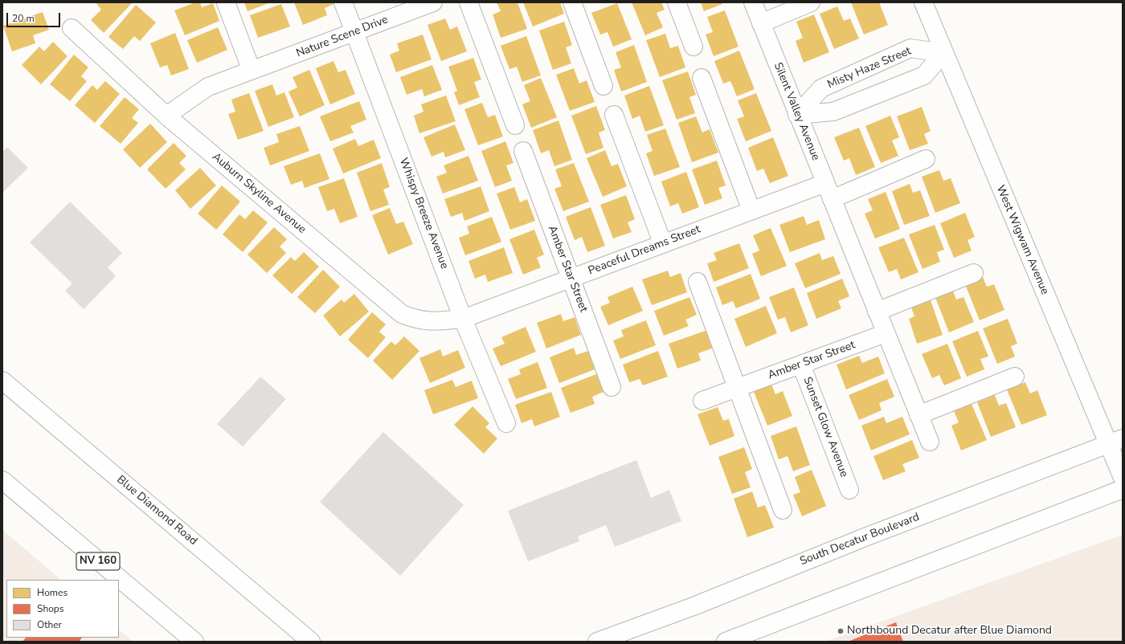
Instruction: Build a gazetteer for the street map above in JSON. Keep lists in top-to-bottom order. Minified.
{"streets":{"main road":["Nature Scene Drive","Misty Haze Street","Silent Valley Avenue","Auburn Skyline Avenue","Whispy Breeze Avenue","West Wigwam Avenue","Peaceful Dreams Street","Amber Star Street","Sunset Glow Avenue","Blue Diamond Road","South Decatur Boulevard","NV 160"]},"crossings":[["Nature Scene Drive","Auburn Skyline Avenue"],["Nature Scene Drive","Whispy Breeze Avenue"],["Misty Haze Street","Silent Valley Avenue"],["Misty Haze Street","West Wigwam Avenue"],["Silent Valley Avenue","Peaceful Dreams Street"],["Silent Valley Avenue","Amber Star Street"],["Auburn Skyline Avenue","Whispy Breeze Avenue"],["Auburn Skyline Avenue","Peaceful Dreams Street"],["Whispy Breeze Avenue","Peaceful Dreams Street"],["West Wigwam Avenue","South Decatur Boulevard"],["Peaceful Dreams Street","Amber Star Street"],["Amber Star Street","Sunset Glow Avenue"]],"places":["Northbound Decatur after Blue Diamond"],"legend":["Homes","Shops","Other"],"scale_bar":"20 m"}
